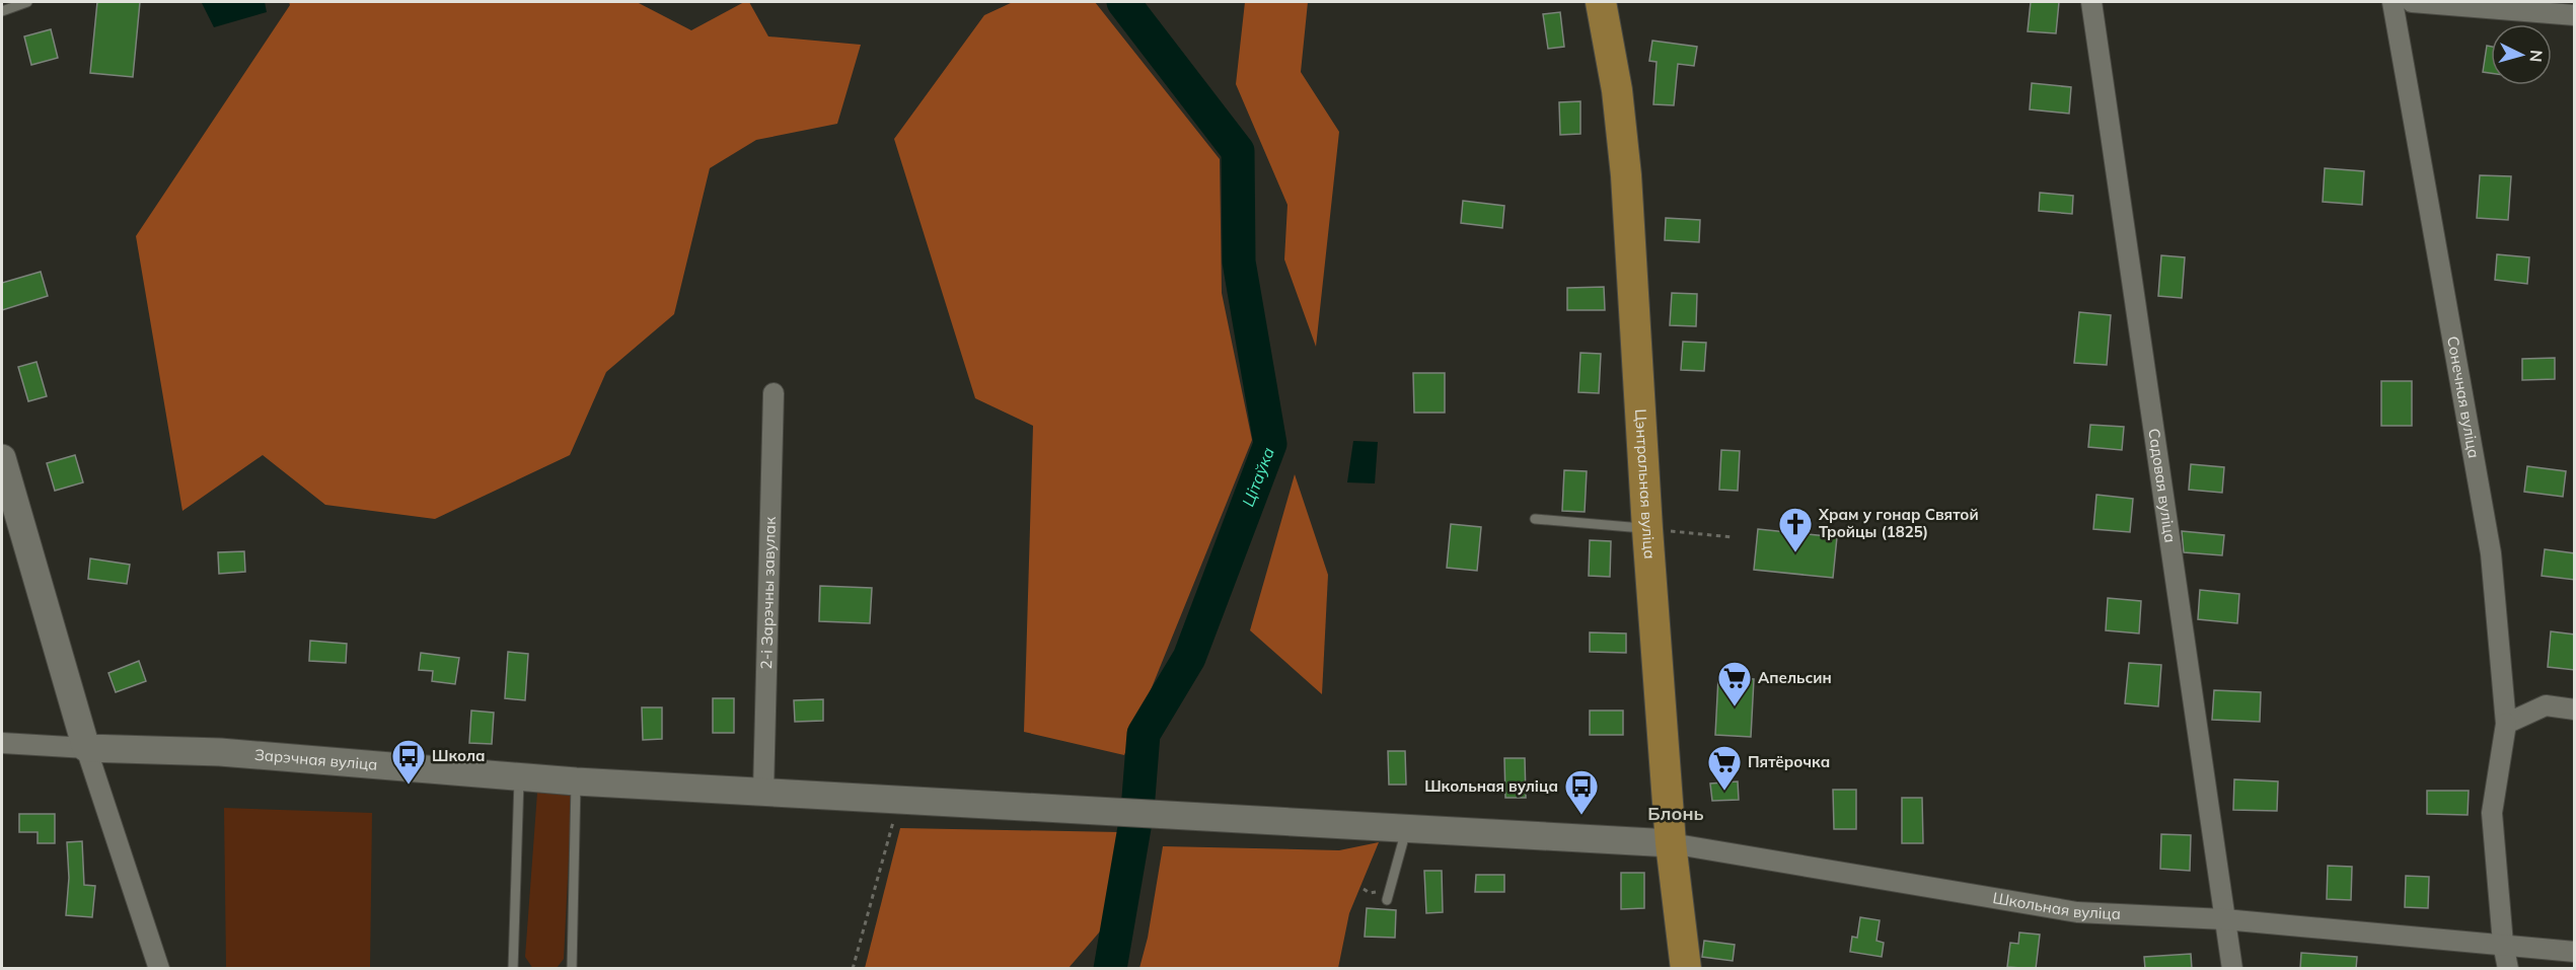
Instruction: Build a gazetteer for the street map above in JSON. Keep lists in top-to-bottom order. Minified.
{"streets":{"main road":["Цэнтральная вуліца","Зарэчная вуліца","Школьная вуліца"],"street":["Сонечная вуліца","Садовая вуліца","2-і Зарэчны завулак"]},"crossings":[["Сонечная вуліца","Школьная вуліца"],["Цэнтральная вуліца","Школьная вуліца"],["Садовая вуліца","Школьная вуліца"],["2-і Зарэчны завулак","Зарэчная вуліца"],["Зарэчная вуліца","Школьная вуліца"]],"districts":["Блонь"],"water":["Цітаўка"],"places":{"church":["Храм у гонар Святой Тройцы (1825)"],"supermarket":["Апельсин","Пятёрочка"],"bus stop":["Школа","Школьная вуліца"]},"north":"right"}
